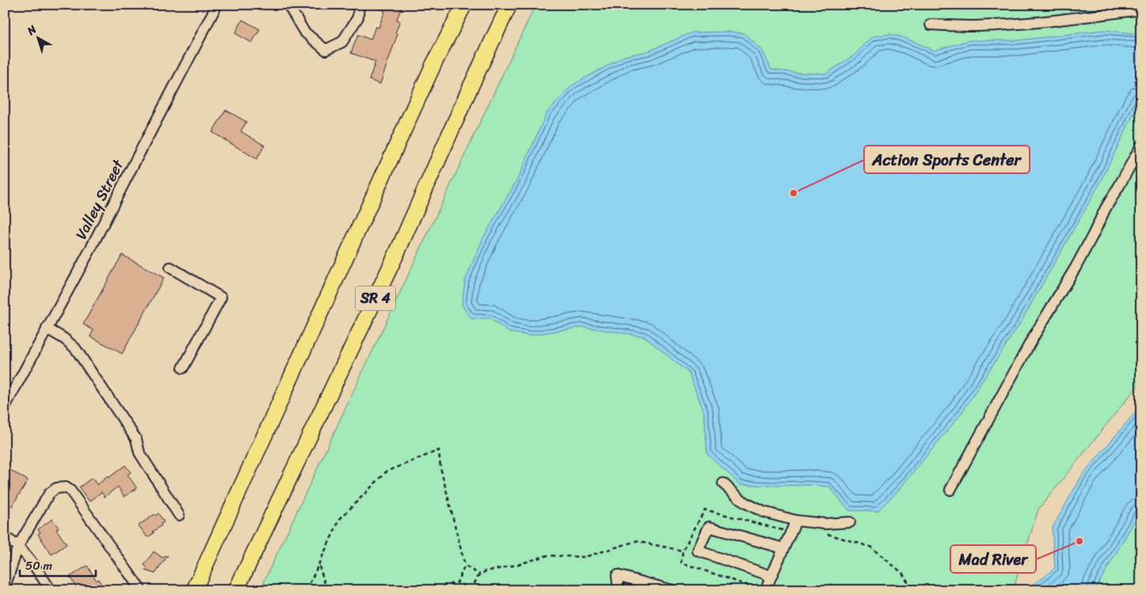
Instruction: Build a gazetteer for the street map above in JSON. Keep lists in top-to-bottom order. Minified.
{"streets":{"highway":["SR 4"],"street":["Valley Street"]},"places":["Action Sports Center","Mad River"],"scale_bar":"50 m","north":"top left"}
